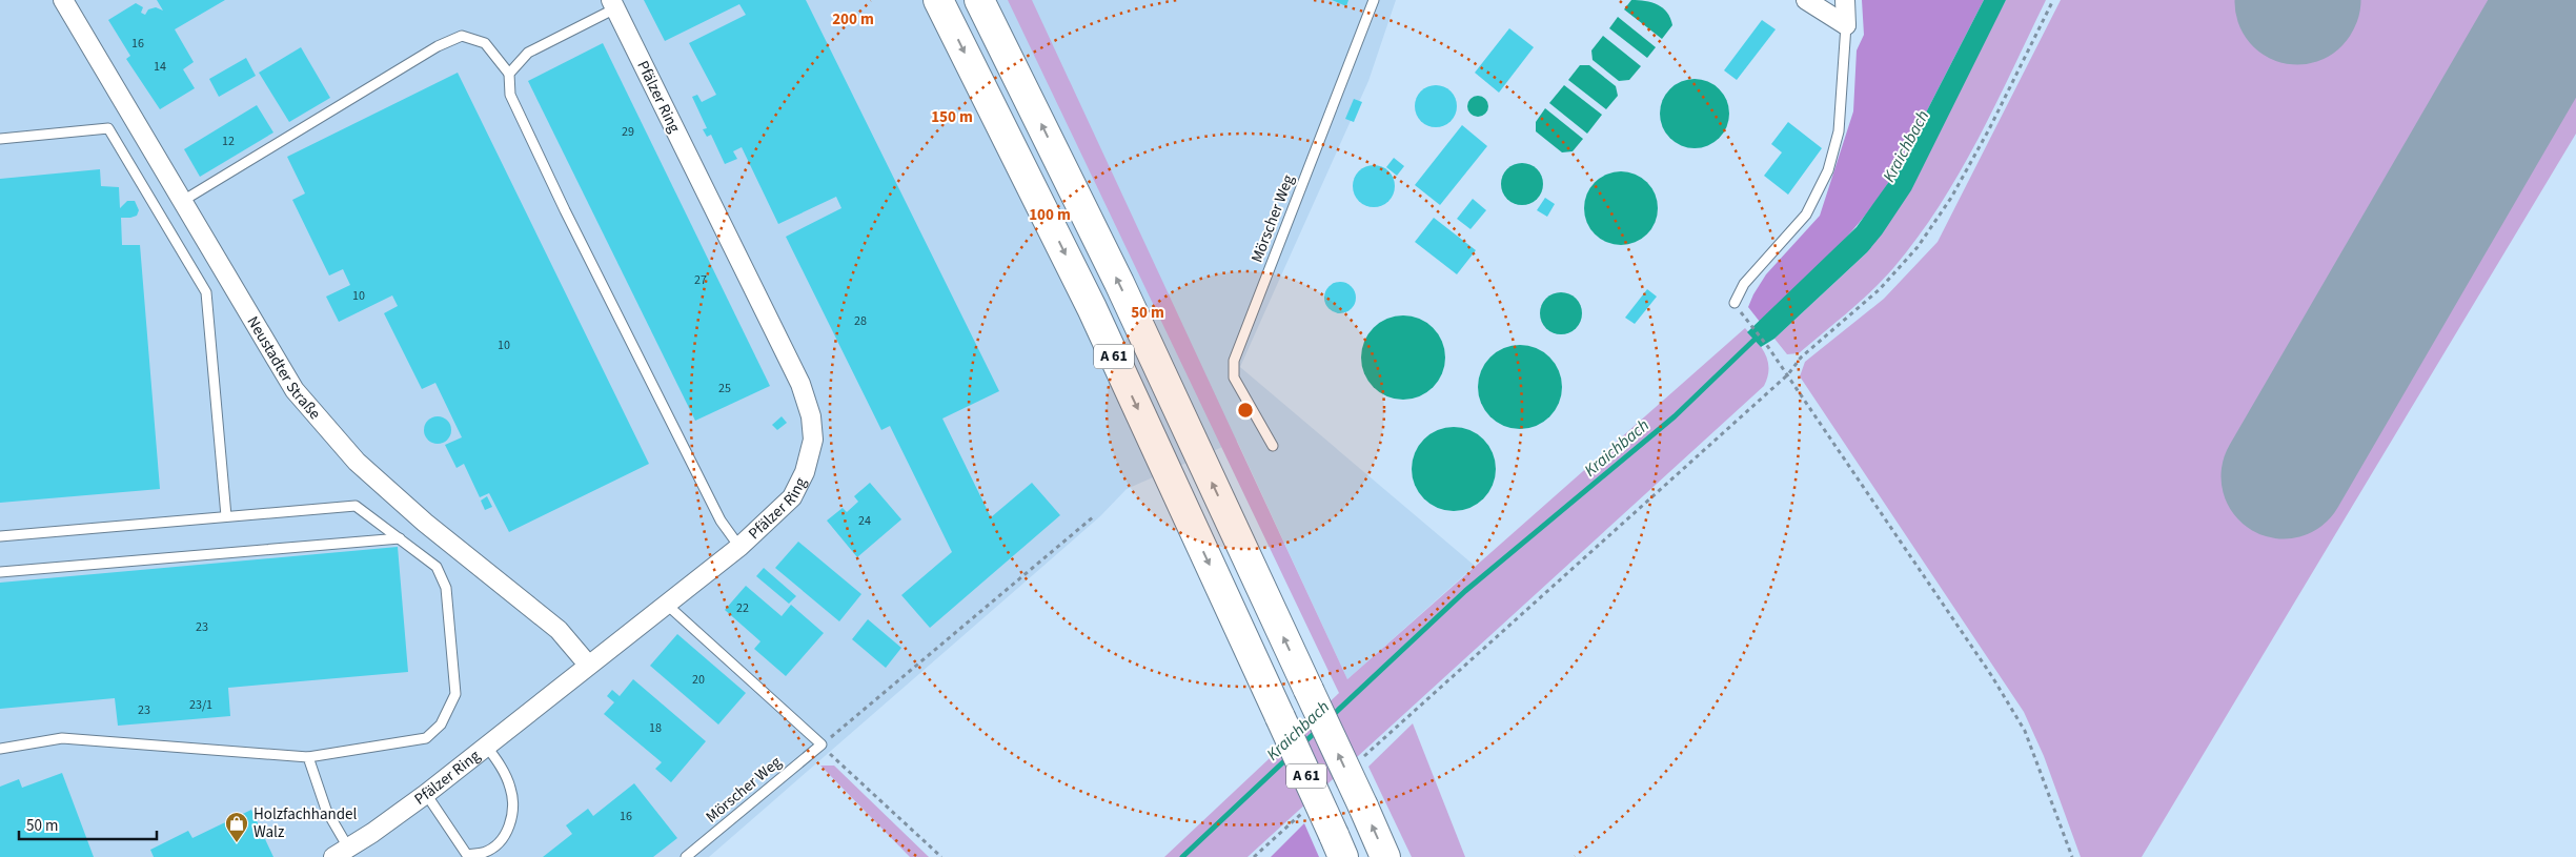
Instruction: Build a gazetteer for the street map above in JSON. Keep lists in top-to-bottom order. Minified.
{"streets":{"highway":["A 61"],"street":["Pfälzer Ring","Neustadter Straße"],"lane":["Mörscher Weg"]},"crossings":[["Pfälzer Ring","Neustadter Straße"]],"water":["Kraichbach"],"places":{"shop":["Holzfachhandel Walz"]},"house_numbers":["16","14","29","12","27","10","28","10","25","24","22","23","20","23/1","23","18","16"],"scale_bar":"50 m","rings":["200 m","150 m","100 m","50 m"]}
